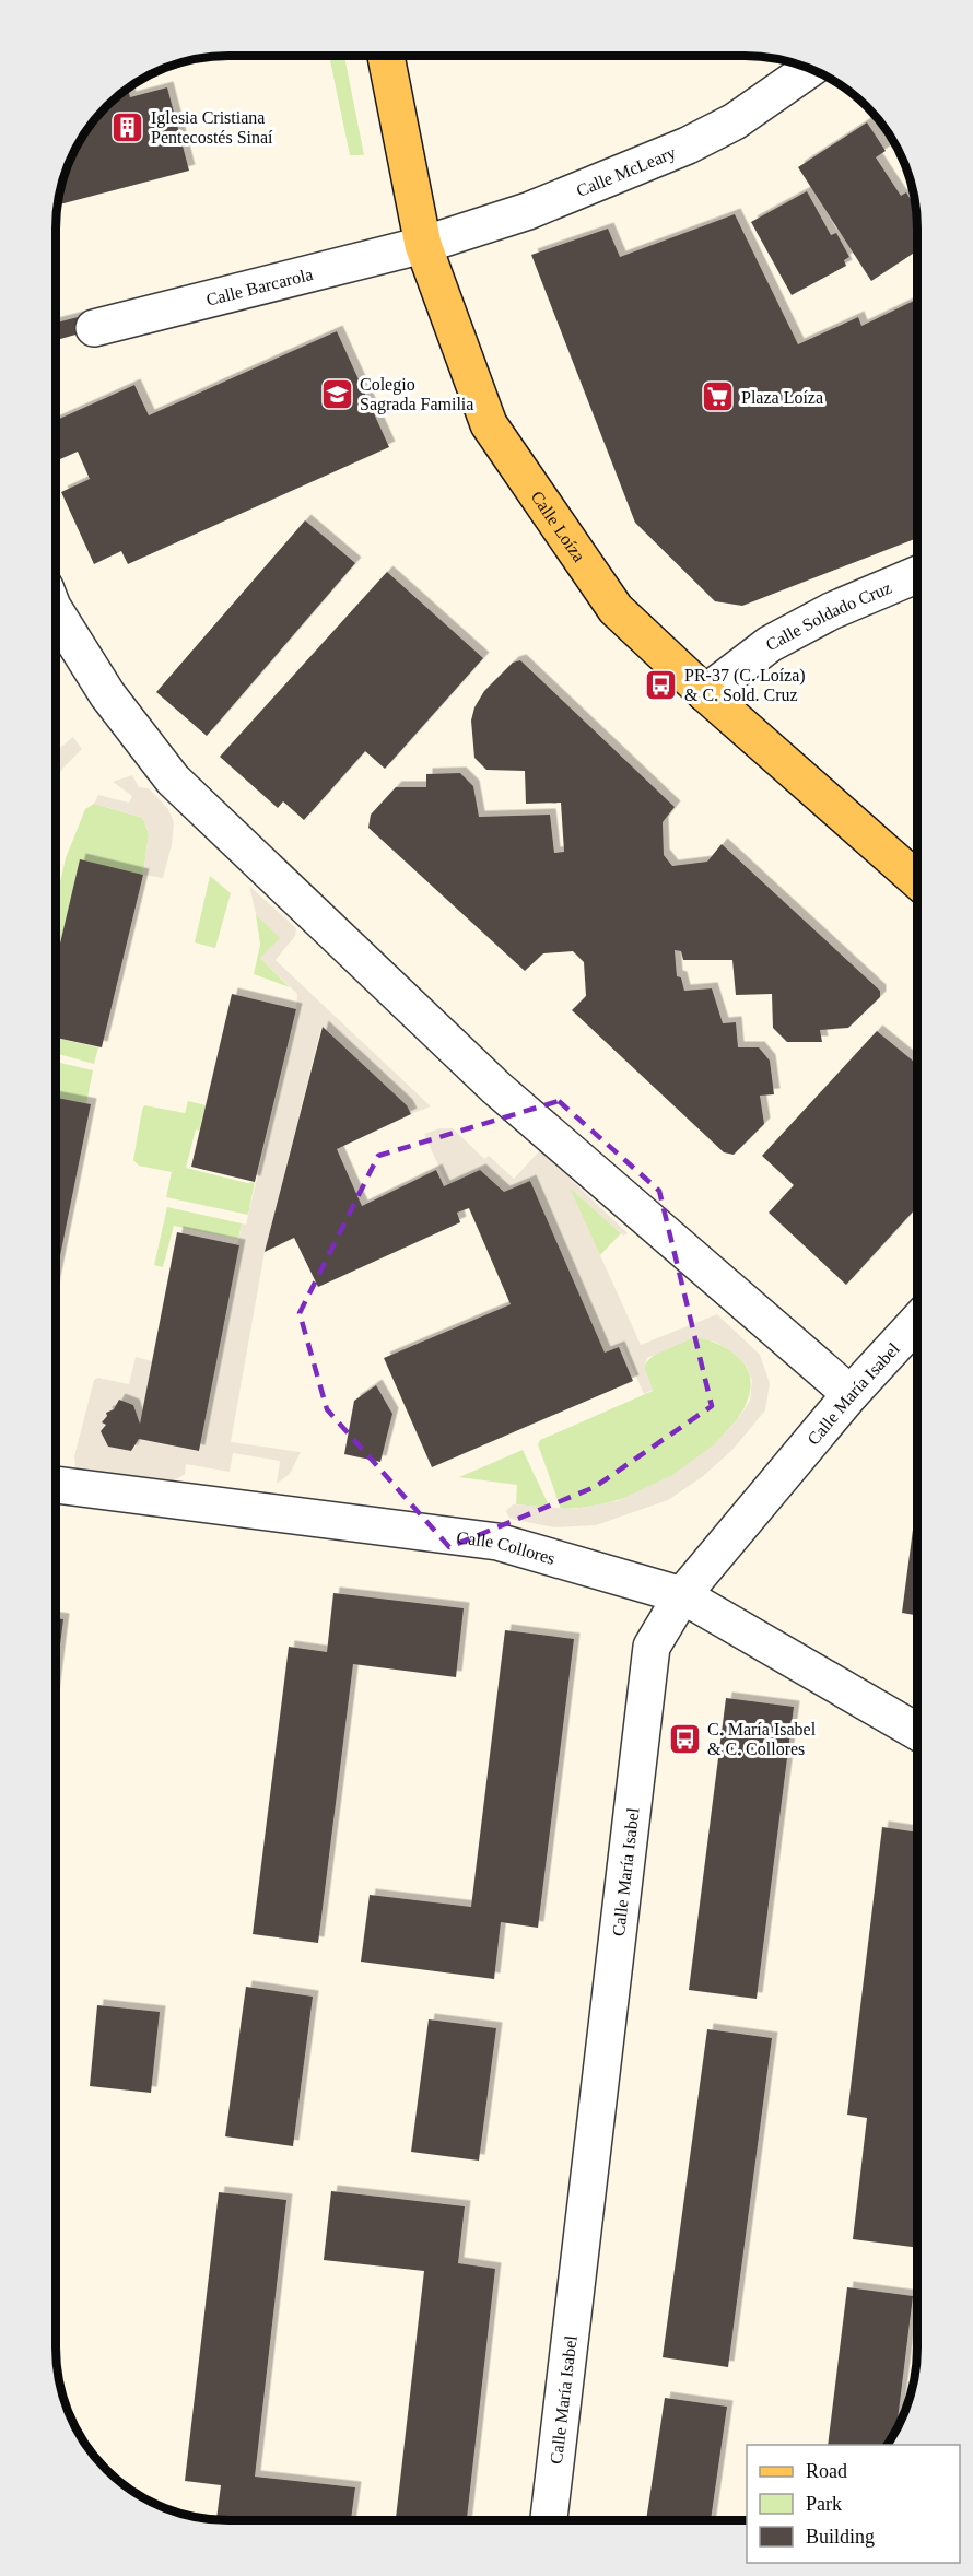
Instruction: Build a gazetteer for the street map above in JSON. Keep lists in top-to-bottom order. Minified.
{"streets":{"main road":["Calle Loíza"],"street":["Calle McLeary","Calle Barcarola","Calle Soldado Cruz","Calle María Isabel","Calle Collores"]},"crossings":[["Calle McLeary","Calle Barcarola"],["Calle McLeary","Calle Loíza"],["Calle Barcarola","Calle Loíza"],["Calle Loíza","Calle Soldado Cruz"],["Calle María Isabel","Calle Collores"]],"places":{"building":["Iglesia Cristiana Pentecostés Sinaí"],"school or university":["Colegio Sagrada Familia"],"supermarket":["Plaza Loíza"],"bus stop":["PR-37 (C. Loíza) & C. Sold. Cruz","C. María Isabel & C. Collores"]},"legend":["Road","Park","Building"]}
